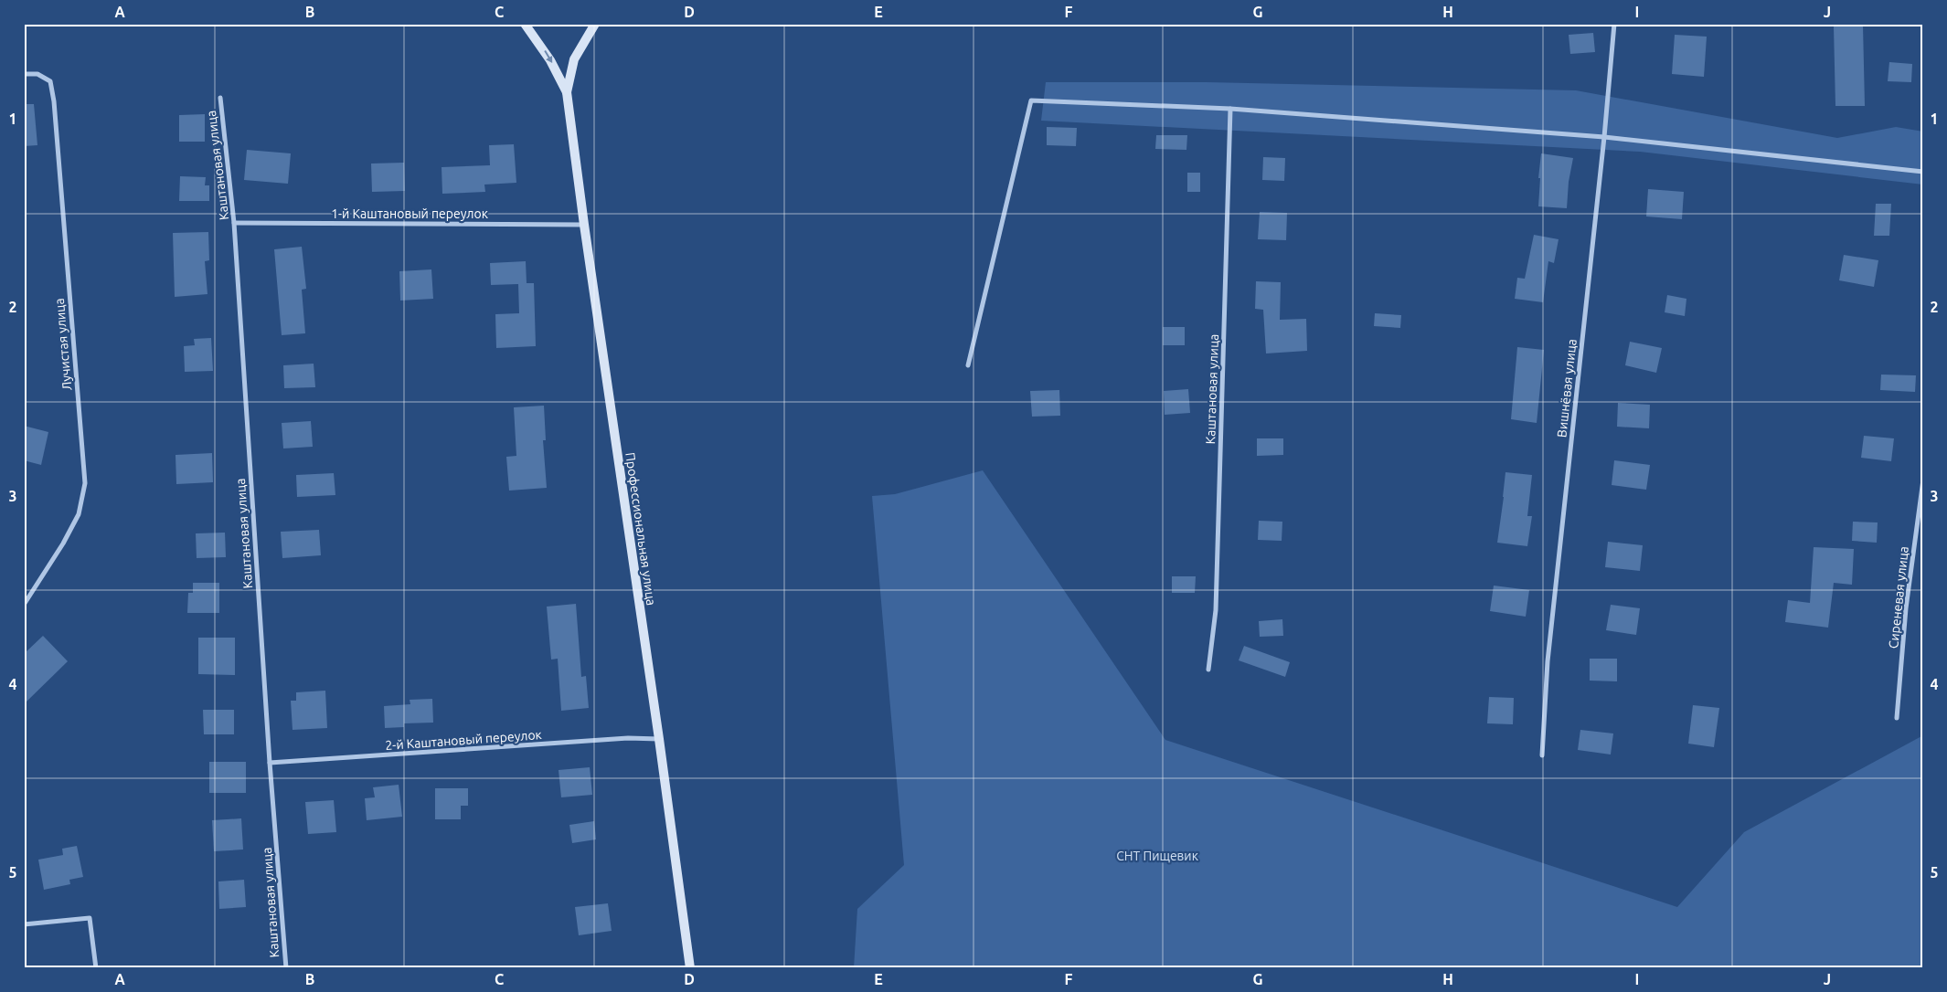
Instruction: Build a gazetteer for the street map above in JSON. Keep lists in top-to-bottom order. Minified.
{"streets":{"street":["Каштановая улица","1-й Каштановый переулок","Лучистая улица","Вишнёвая улица","Профессиональная улица","Сиреневая улица","2-й Каштановый переулок"]},"crossings":[["Каштановая улица","1-й Каштановый переулок"],["Каштановая улица","2-й Каштановый переулок"],["1-й Каштановый переулок","Профессиональная улица"],["Профессиональная улица","2-й Каштановый переулок"]],"parks":["СНТ Пищевик"],"grid":{"columns":["A","B","C","D","E","F","G","H","I","J"],"rows":["1","2","3","4","5"]}}
